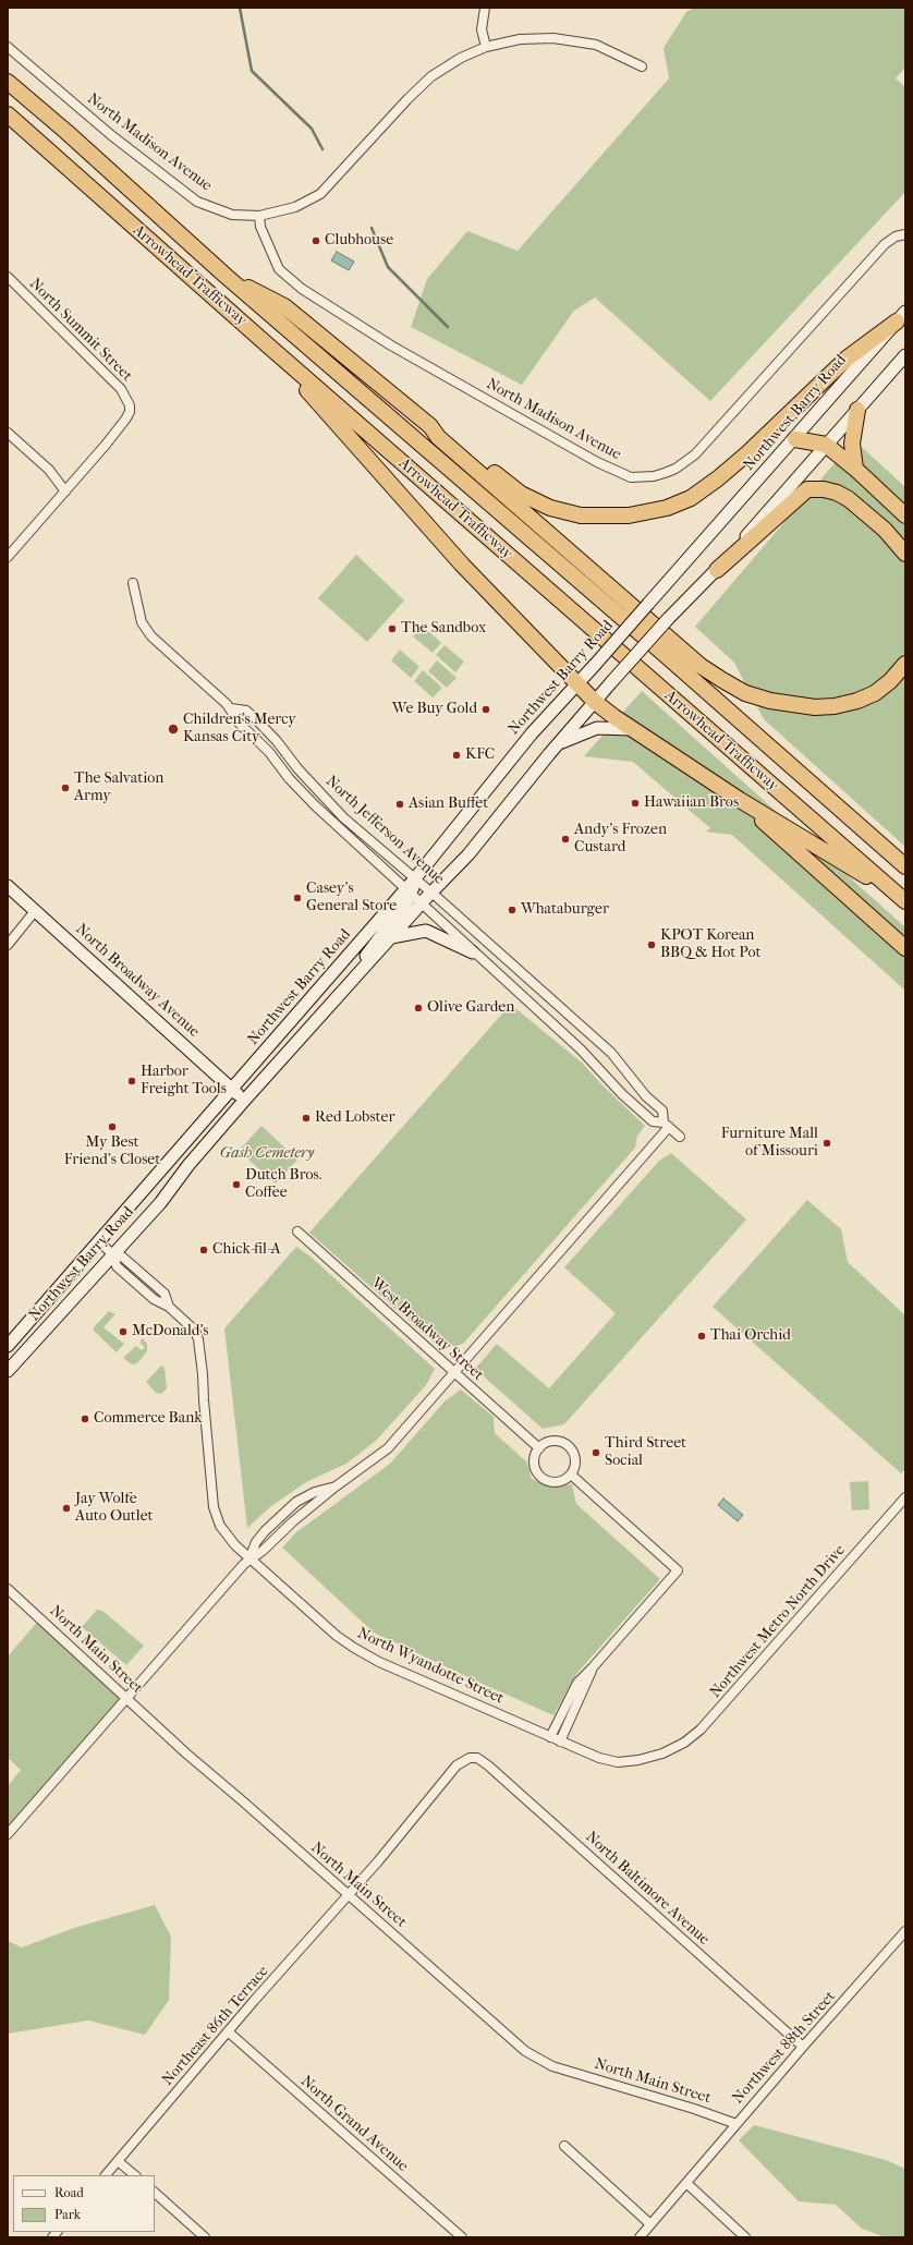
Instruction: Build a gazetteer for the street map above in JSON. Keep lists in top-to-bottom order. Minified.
{"streets":{"highway":["Arrowhead Trafficway"],"main road":["Northwest Barry Road","North Broadway Avenue"],"street":["North Madison Avenue","North Summit Street","North Jefferson Avenue","West Broadway Street","Northwest Metro North Drive","North Main Street","North Wyandotte Street","North Baltimore Avenue","Northeast 86th Terrace","Northwest 88th Street","North Grand Avenue"]},"crossings":[["Northwest Barry Road","North Jefferson Avenue"],["Northwest Barry Road","North Broadway Avenue"],["Northwest Barry Road","North Wyandotte Street"],["Northwest Metro North Drive","North Wyandotte Street"],["North Main Street","Northeast 86th Terrace"],["North Main Street","Northwest 88th Street"],["North Baltimore Avenue","Northeast 86th Terrace"],["North Baltimore Avenue","Northwest 88th Street"],["Northeast 86th Terrace","North Grand Avenue"]],"parks":["Gash Cemetery"],"places":["Clubhouse","The Sandbox","We Buy Gold","Children's Mercy Kansas City","KFC","The Salvation Army","Hawaiian Bros","Asian Buffet","Andy's Frozen Custard","Casey's General Store","Whataburger","KPOT Korean BBQ & Hot Pot","Olive Garden","Harbor Freight Tools","Red Lobster","My Best Friend's Closet","Furniture Mall of Missouri","Dutch Bros. Coffee","Chick-fil-A","McDonald's","Thai Orchid","Commerce Bank","Third Street Social","Jay Wolfe Auto Outlet"],"legend":["Road","Park"]}
